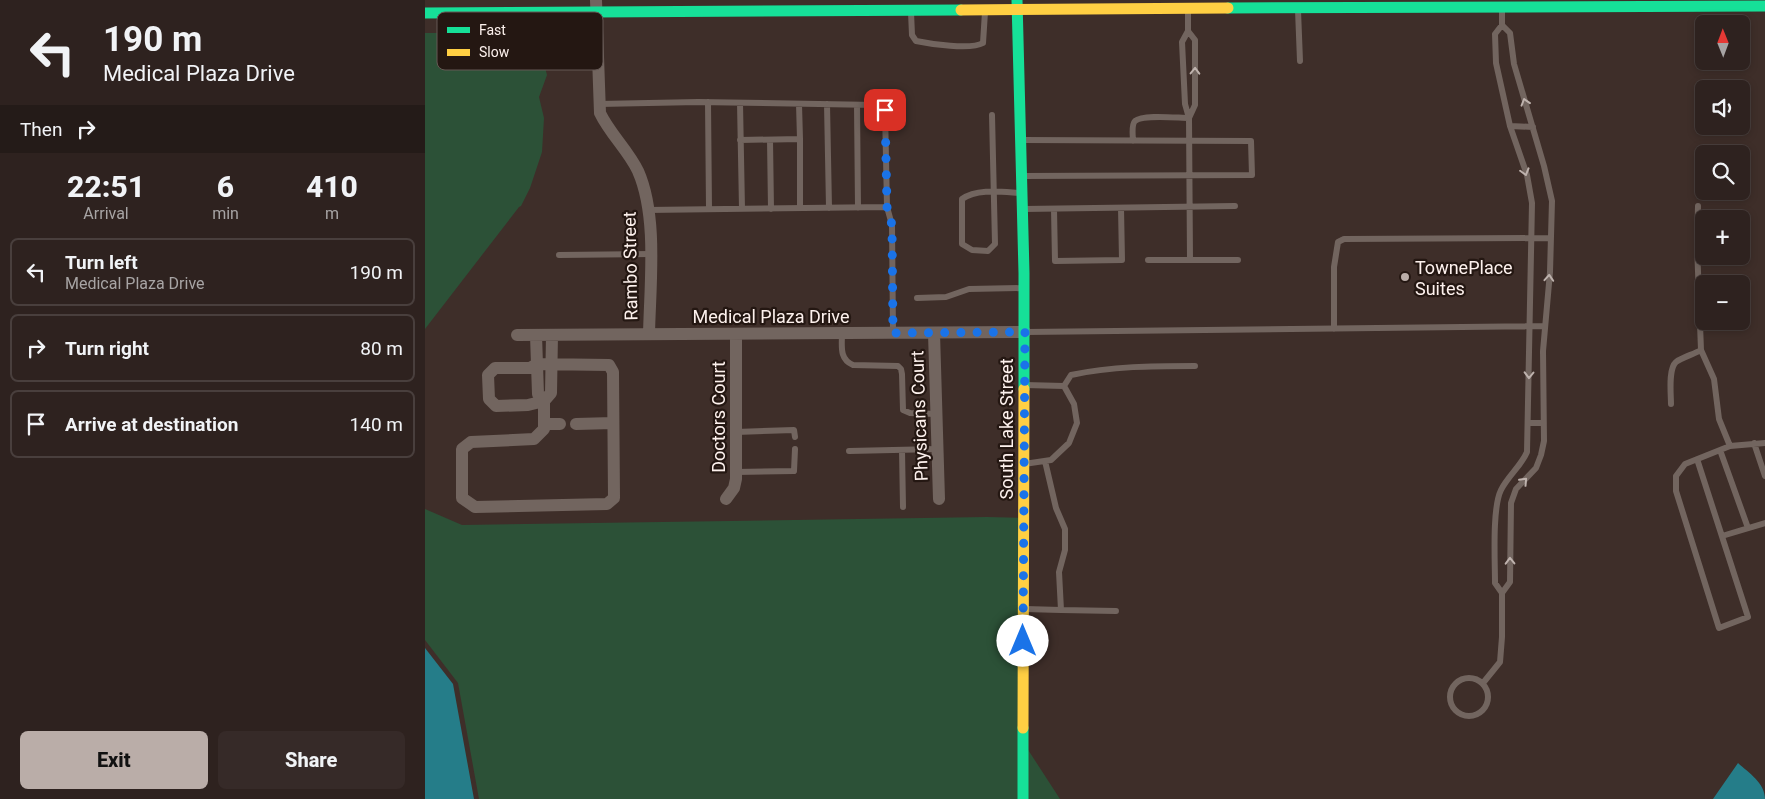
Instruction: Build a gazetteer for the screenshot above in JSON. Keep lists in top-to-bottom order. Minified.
{"streets":{"main road":["South Lake Street"],"street":["Rambo Street","Medical Plaza Drive","Physicans Court","Doctors Court"]},"crossings":[["Rambo Street","Medical Plaza Drive"],["Medical Plaza Drive","Physicans Court"],["Medical Plaza Drive","Doctors Court"],["Medical Plaza Drive","South Lake Street"]],"places":["TownePlace Suites"],"legend":["Fast","Slow"],"north":"top","page":{"turn":["190 m","Medical Plaza Drive"],"map_buttons":["+","−"],"then":"Then","eta":["22:51","Arrival","6","min","410","m"],"list":[{"name":"Turn left","note":"Medical Plaza Drive","value":"190 m"},{"name":"Turn right","value":"80 m"},{"name":"Arrive at destination","value":"140 m"}],"buttons":["Exit","Share"]}}
